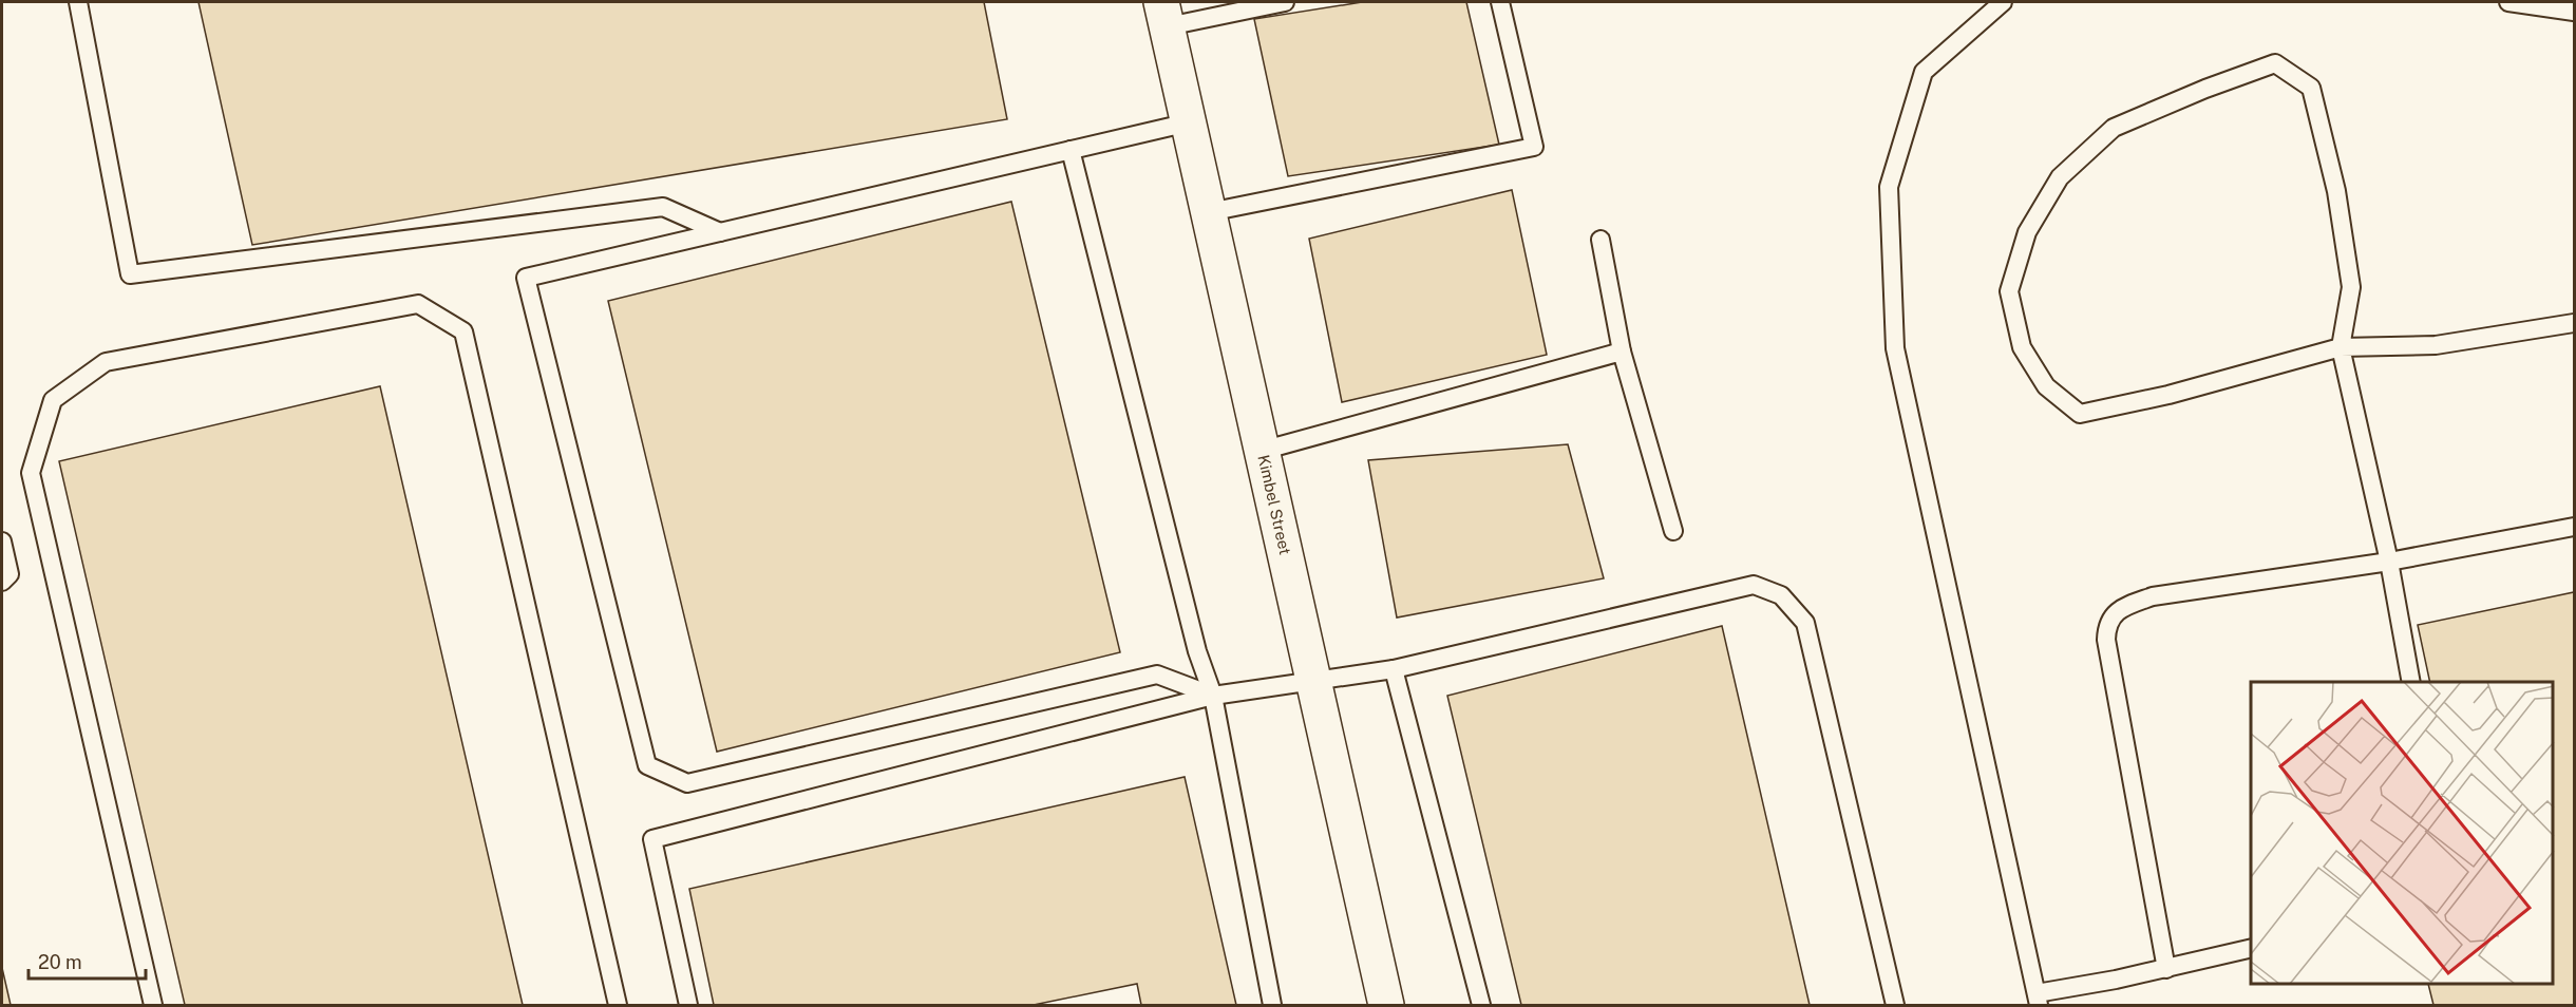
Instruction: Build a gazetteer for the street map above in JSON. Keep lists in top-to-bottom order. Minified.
{"streets":{"street":["Kimbel Street"]},"scale_bar":"20 m"}
